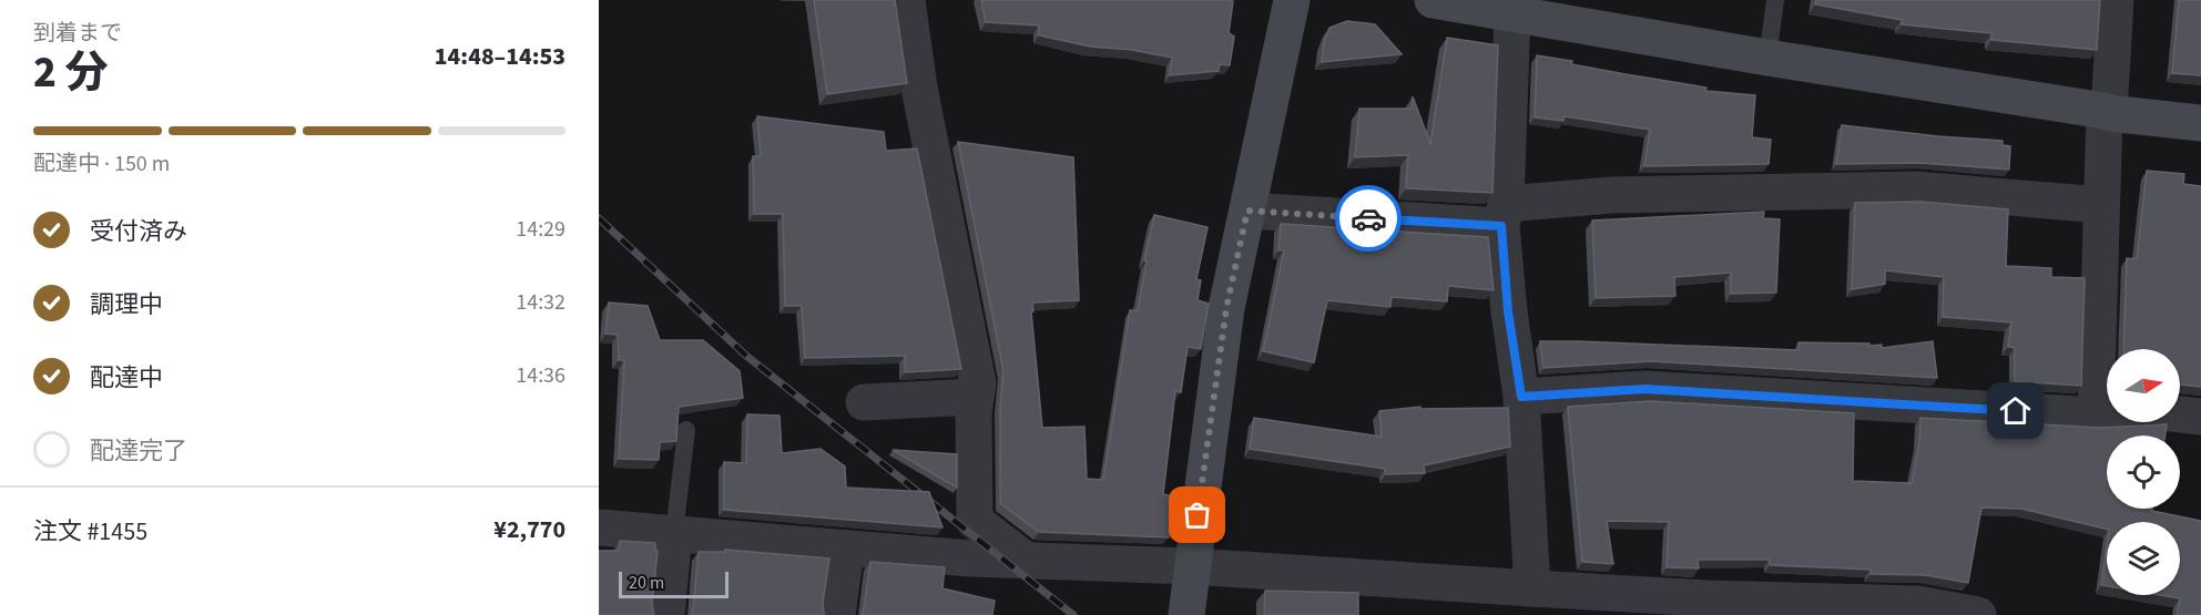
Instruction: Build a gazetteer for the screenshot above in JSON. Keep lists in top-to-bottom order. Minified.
{"scale_bar":"20 m","north":"right","page":{"heading":["2 分","到着まで","14:48–14:53"],"panel":["注文 #1455","¥2,770"],"bar":"配達中 · 150 m","list":[["受付済み","14:29"],["調理中","14:32"],["配達中","14:36"],"配達完了"],"scale":"20 m"}}
